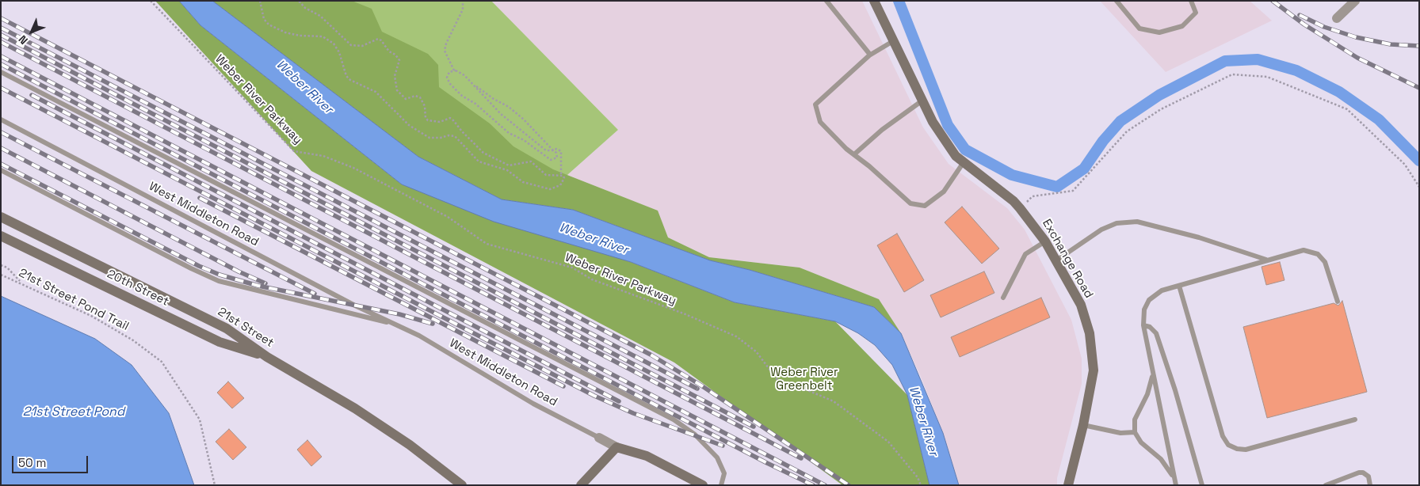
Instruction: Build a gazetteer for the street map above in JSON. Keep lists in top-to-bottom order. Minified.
{"streets":{"main road":["Exchange Road","20th Street","21st Street"],"lane":["West Middleton Road"],"path":["Weber River Parkway","21st Street Pond Trail"]},"crossings":[["20th Street","21st Street"]],"water":["Weber River","21st Street Pond"],"parks":["Weber River Greenbelt"],"scale_bar":"50 m","north":"bottom left"}
